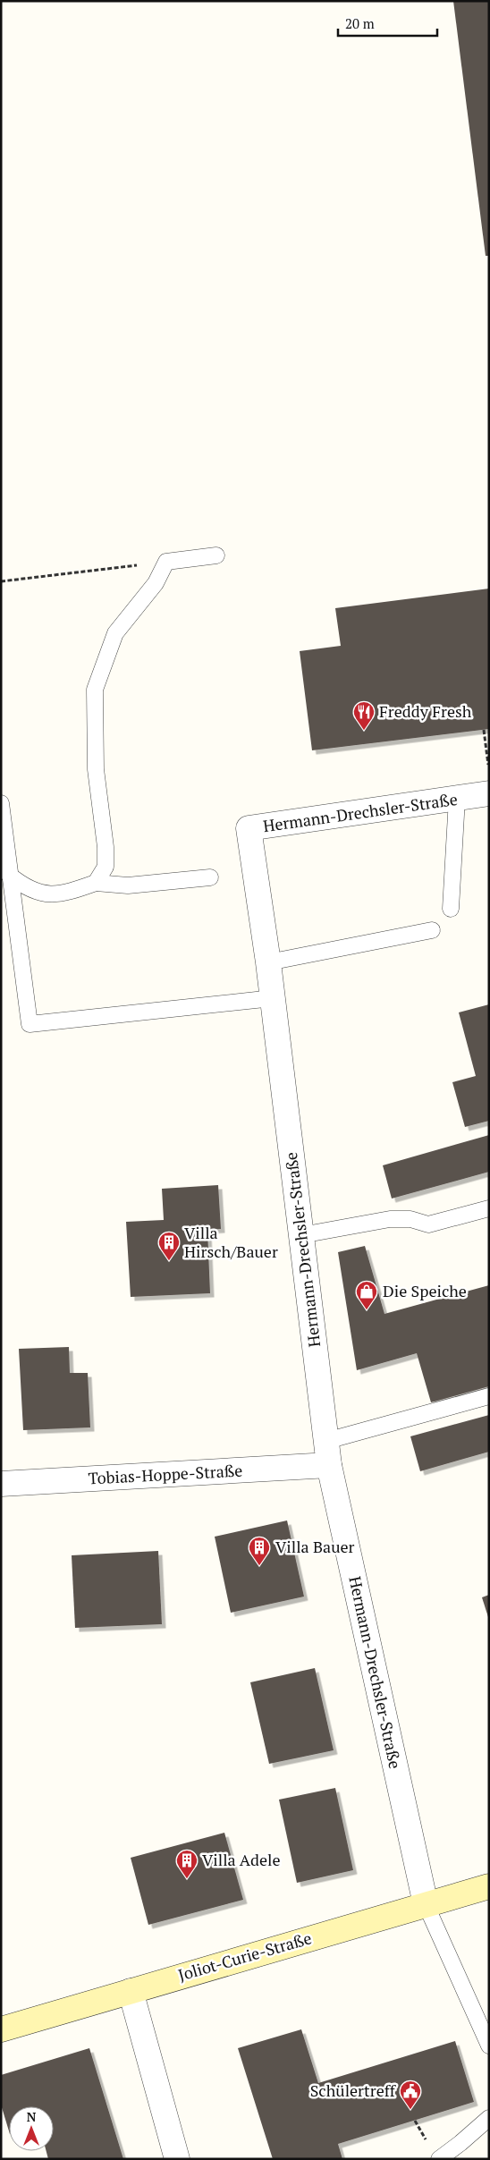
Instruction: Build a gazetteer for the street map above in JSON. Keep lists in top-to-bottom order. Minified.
{"streets":{"main road":["Joliot-Curie-Straße"],"street":["Hermann-Drechsler-Straße","Tobias-Hoppe-Straße"]},"crossings":[["Hermann-Drechsler-Straße","Tobias-Hoppe-Straße"],["Hermann-Drechsler-Straße","Joliot-Curie-Straße"]],"places":{"restaurant":["Freddy Fresh"],"building":["Villa Hirsch/Bauer","Villa Bauer","Villa Adele"],"shop":["Die Speiche"],"public building":["Schülertreff"]},"scale_bar":"20 m","north":"top"}
